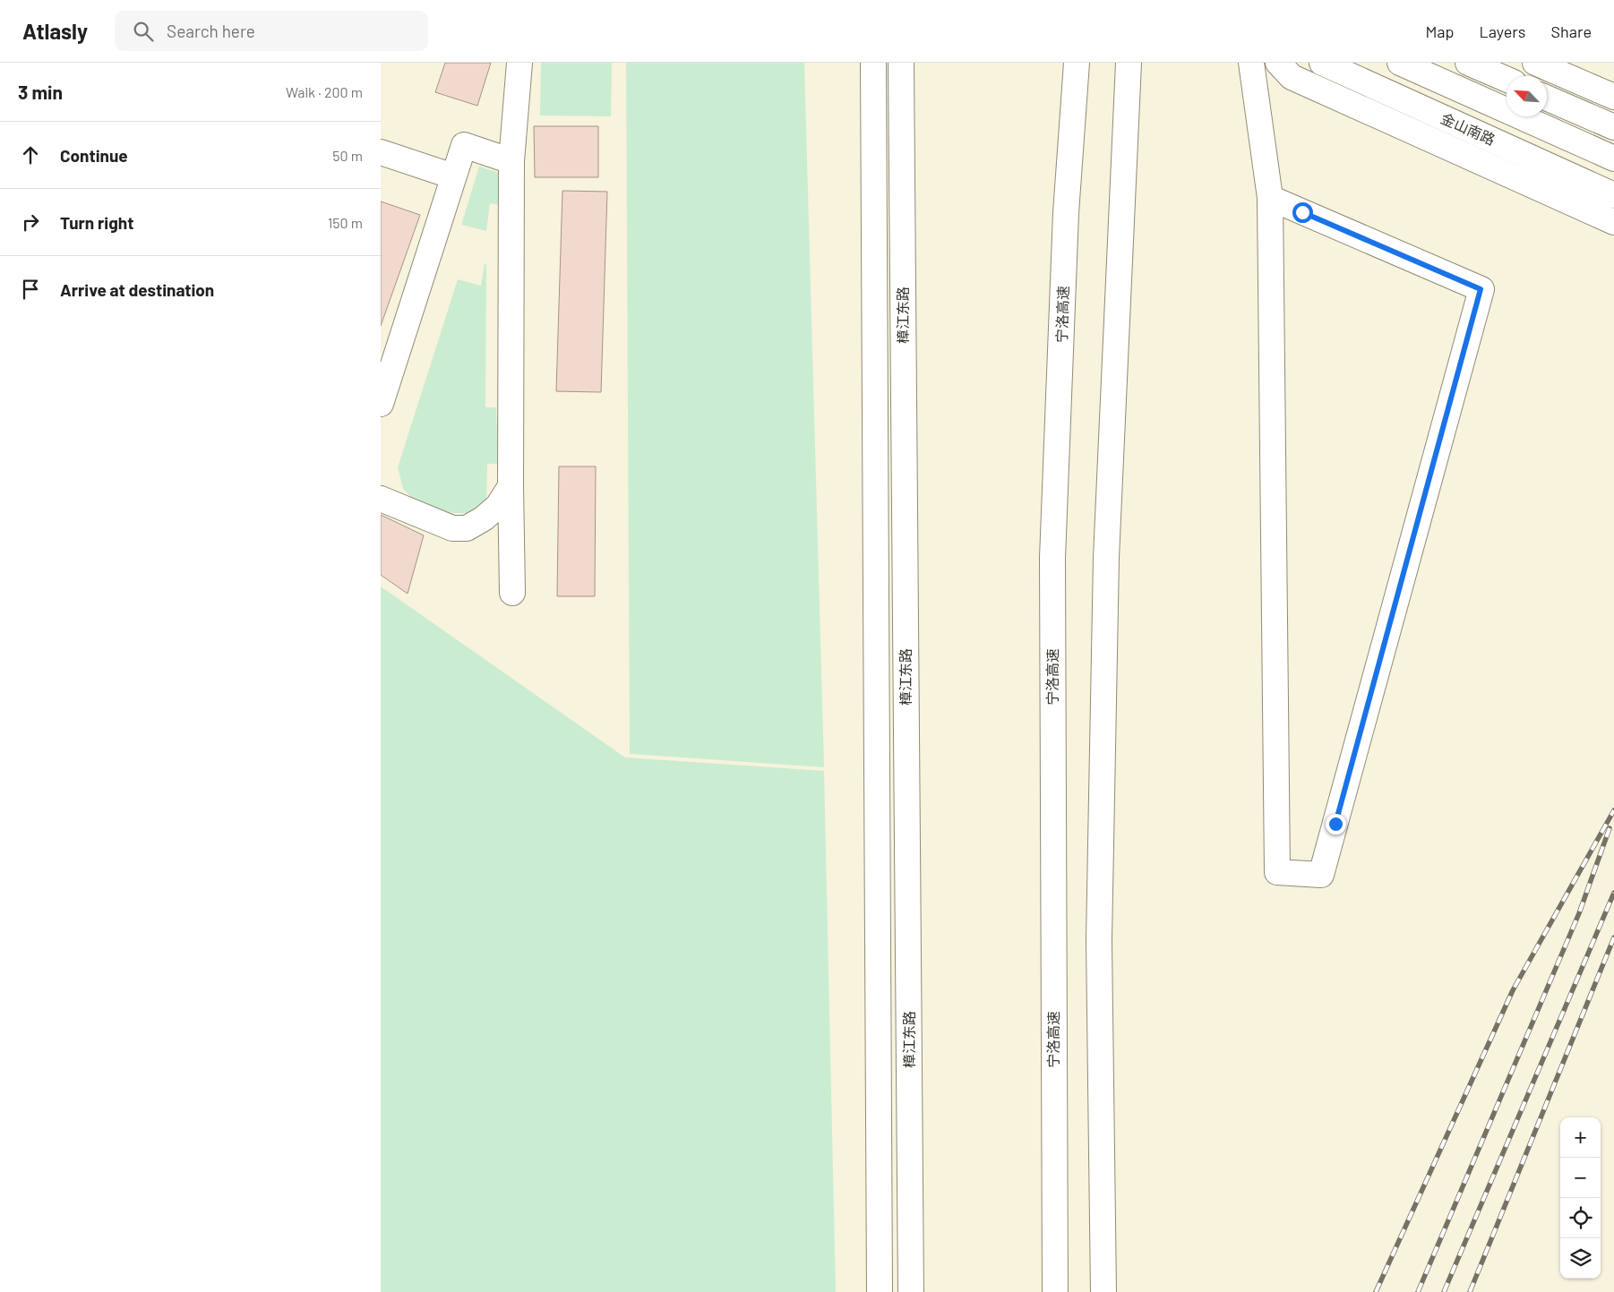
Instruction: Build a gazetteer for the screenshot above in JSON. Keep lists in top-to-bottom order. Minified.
{"streets":{"main road":["金山南路","宁洛高速","樟江东路"]},"north":"top left","page":{"header":"Atlasly","search":"Search here","nav":["Map","Layers","Share"],"heading":["3 min","Walk · 200 m"],"list":[["Continue","50 m"],["Turn right","150 m"],"Arrive at destination"],"map_buttons":["+","−"]}}
